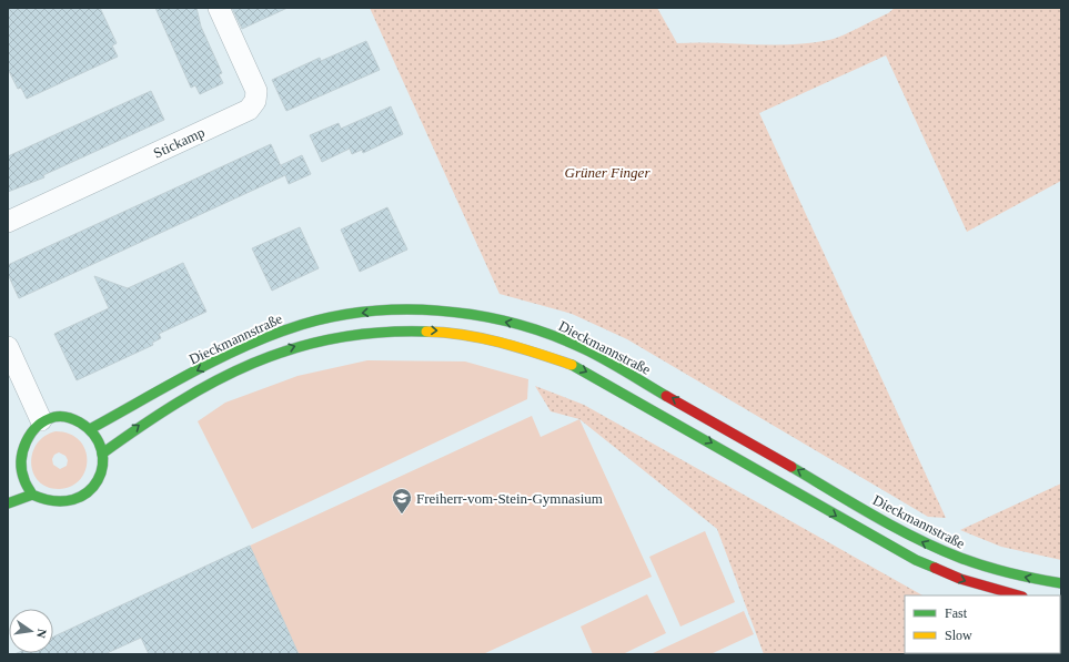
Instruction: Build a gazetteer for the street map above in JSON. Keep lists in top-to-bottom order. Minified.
{"streets":{"street":["Stickamp","Dieckmannstraße"]},"parks":["Grüner Finger"],"places":{"school or university":["Freiherr-vom-Stein-Gymnasium"]},"legend":["Fast","Slow"],"north":"right"}
